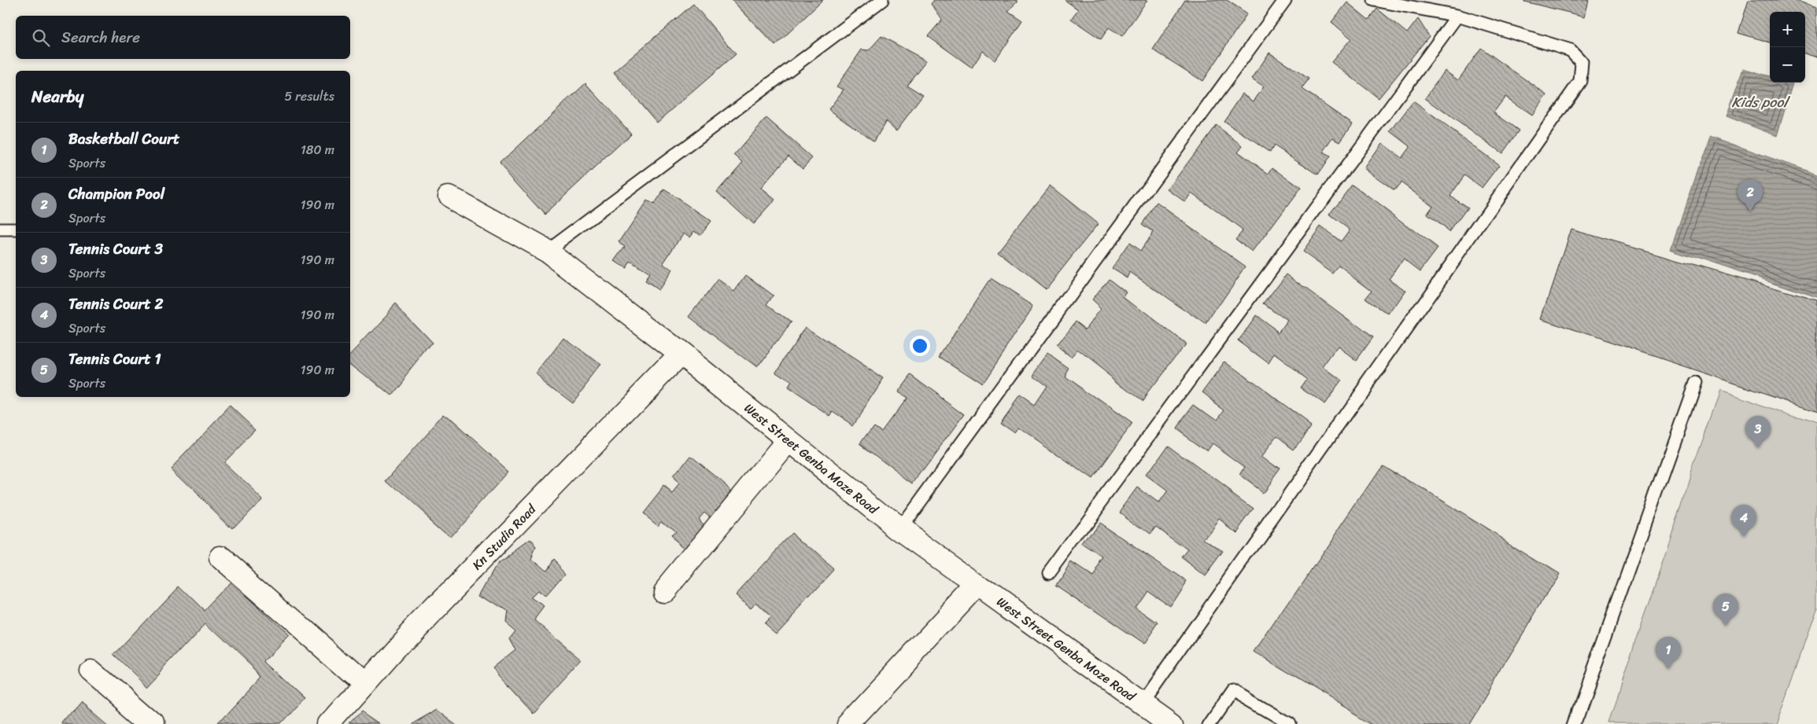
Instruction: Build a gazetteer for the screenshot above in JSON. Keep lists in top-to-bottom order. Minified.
{"streets":{"street":["West Street Genba Moze Road","Kn Studio Road"]},"crossings":[["West Street Genba Moze Road","Kn Studio Road"]],"water":["Kids pool"],"page":{"map_buttons":["+","−"],"search":"Search here","heading":["Nearby","5 results"],"list":[{"mark":"1","name":"Basketball Court","note":"Sports","value":"180 m"},{"mark":"2","name":"Champion Pool","note":"Sports","value":"190 m"},{"mark":"3","name":"Tennis Court 3","note":"Sports","value":"190 m"},{"mark":"4","name":"Tennis Court 2","note":"Sports","value":"190 m"},{"mark":"5","name":"Tennis Court 1","note":"Sports","value":"190 m"}],"pins":["2","3","4","5","1"]}}
